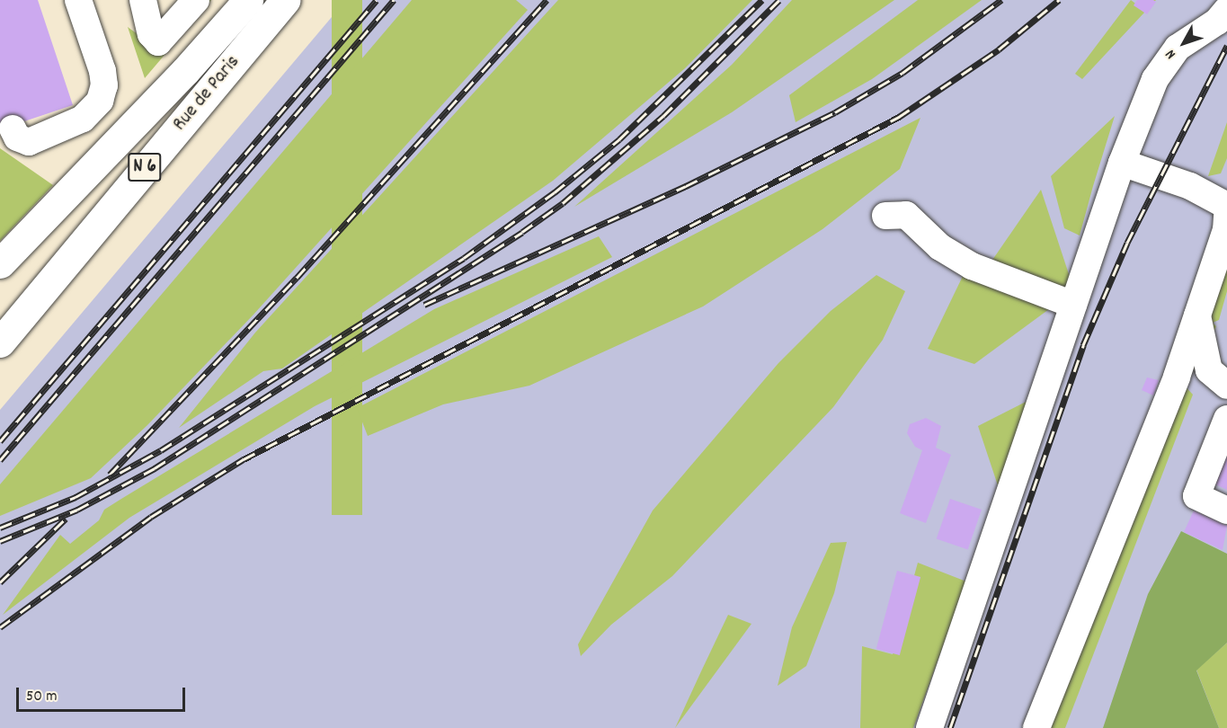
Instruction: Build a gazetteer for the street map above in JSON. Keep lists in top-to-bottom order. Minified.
{"streets":{"main road":["Rue de Paris","N 6"]},"scale_bar":"50 m","north":"bottom left"}
